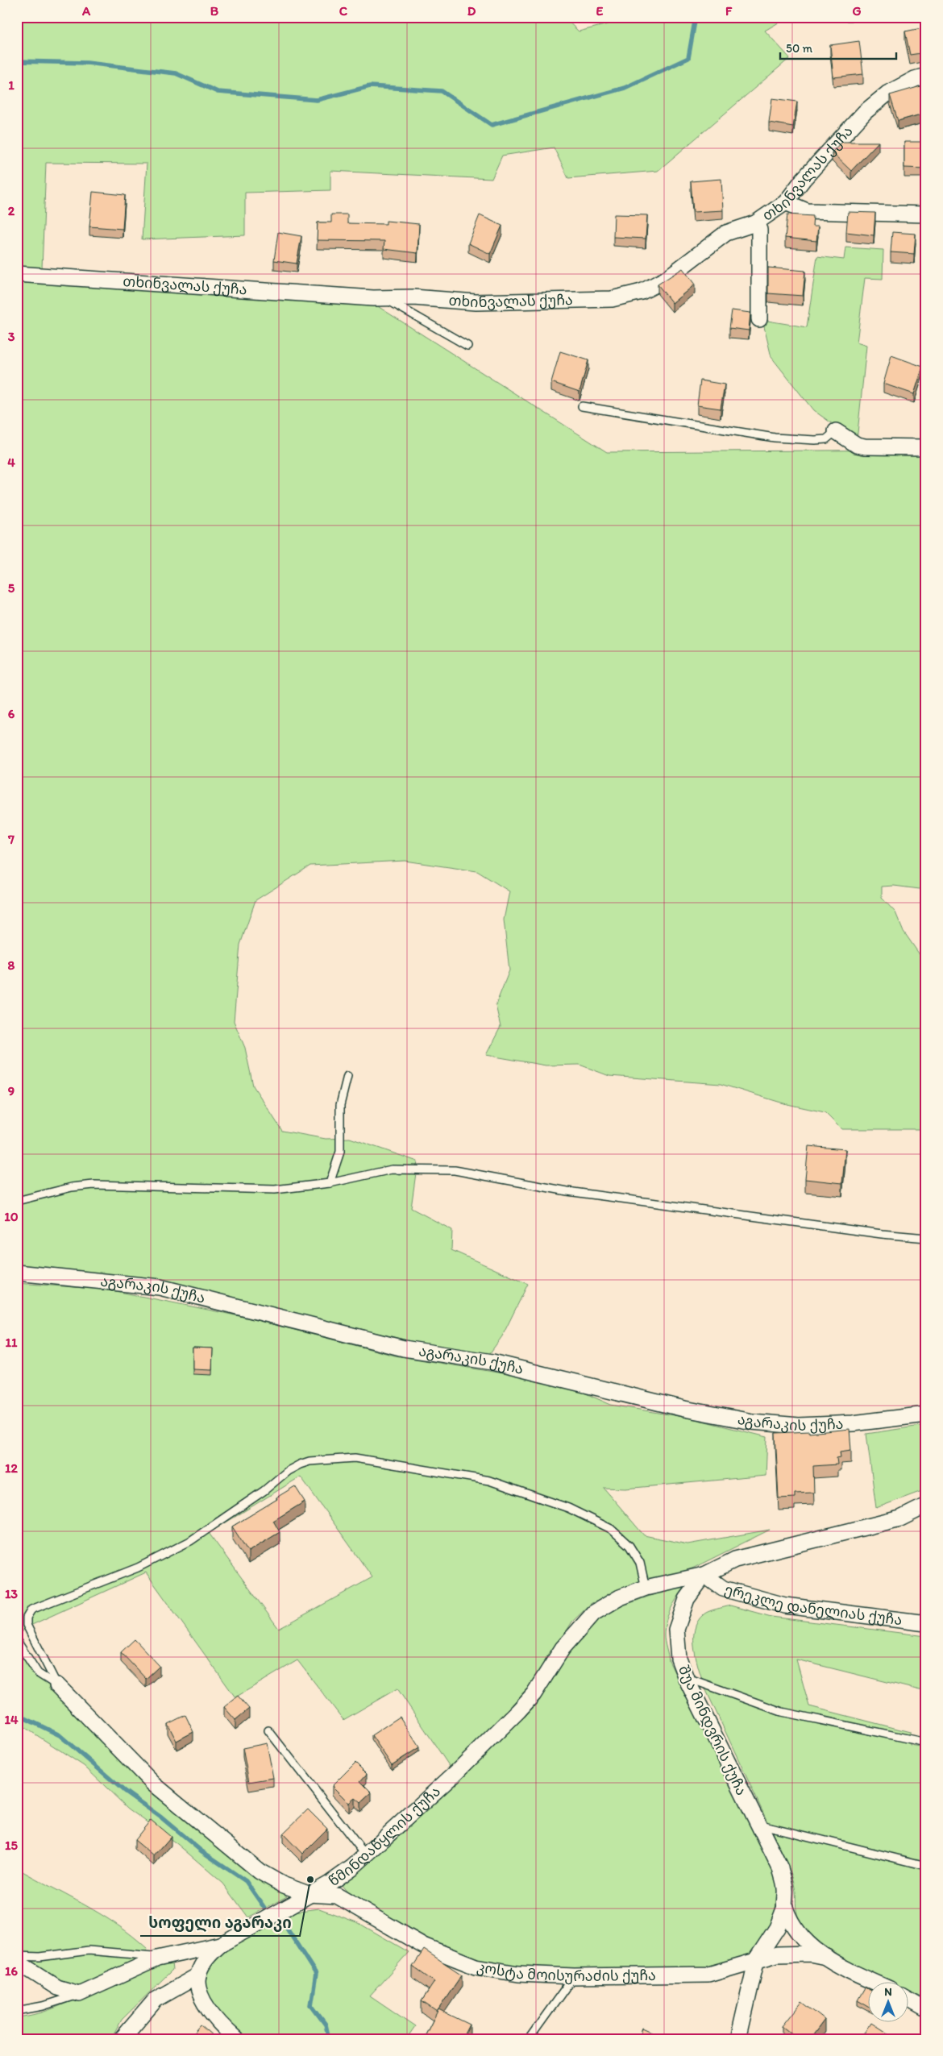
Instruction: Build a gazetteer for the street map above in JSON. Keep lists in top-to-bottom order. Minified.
{"streets":{"street":["თხინვალას ქუჩა","აგარაკის ქუჩა","ერეკლე დანელიას ქუჩა","შუა მინდვრის ქუჩა","წმინდაწყლის ქუჩა","კოსტა მოისურაძის ქუჩა"]},"crossings":[["ერეკლე დანელიას ქუჩა","შუა მინდვრის ქუჩა"],["ერეკლე დანელიას ქუჩა","წმინდაწყლის ქუჩა"],["შუა მინდვრის ქუჩა","წმინდაწყლის ქუჩა"],["შუა მინდვრის ქუჩა","კოსტა მოისურაძის ქუჩა"],["წმინდაწყლის ქუჩა","კოსტა მოისურაძის ქუჩა"]],"places":["სოფელი აგარაკი"],"scale_bar":"50 m","north":"top","grid":{"columns":["A","B","C","D","E","F","G"],"rows":["1","2","3","4","5","6","7","8","9","10","11","12","13","14","15","16"]}}
